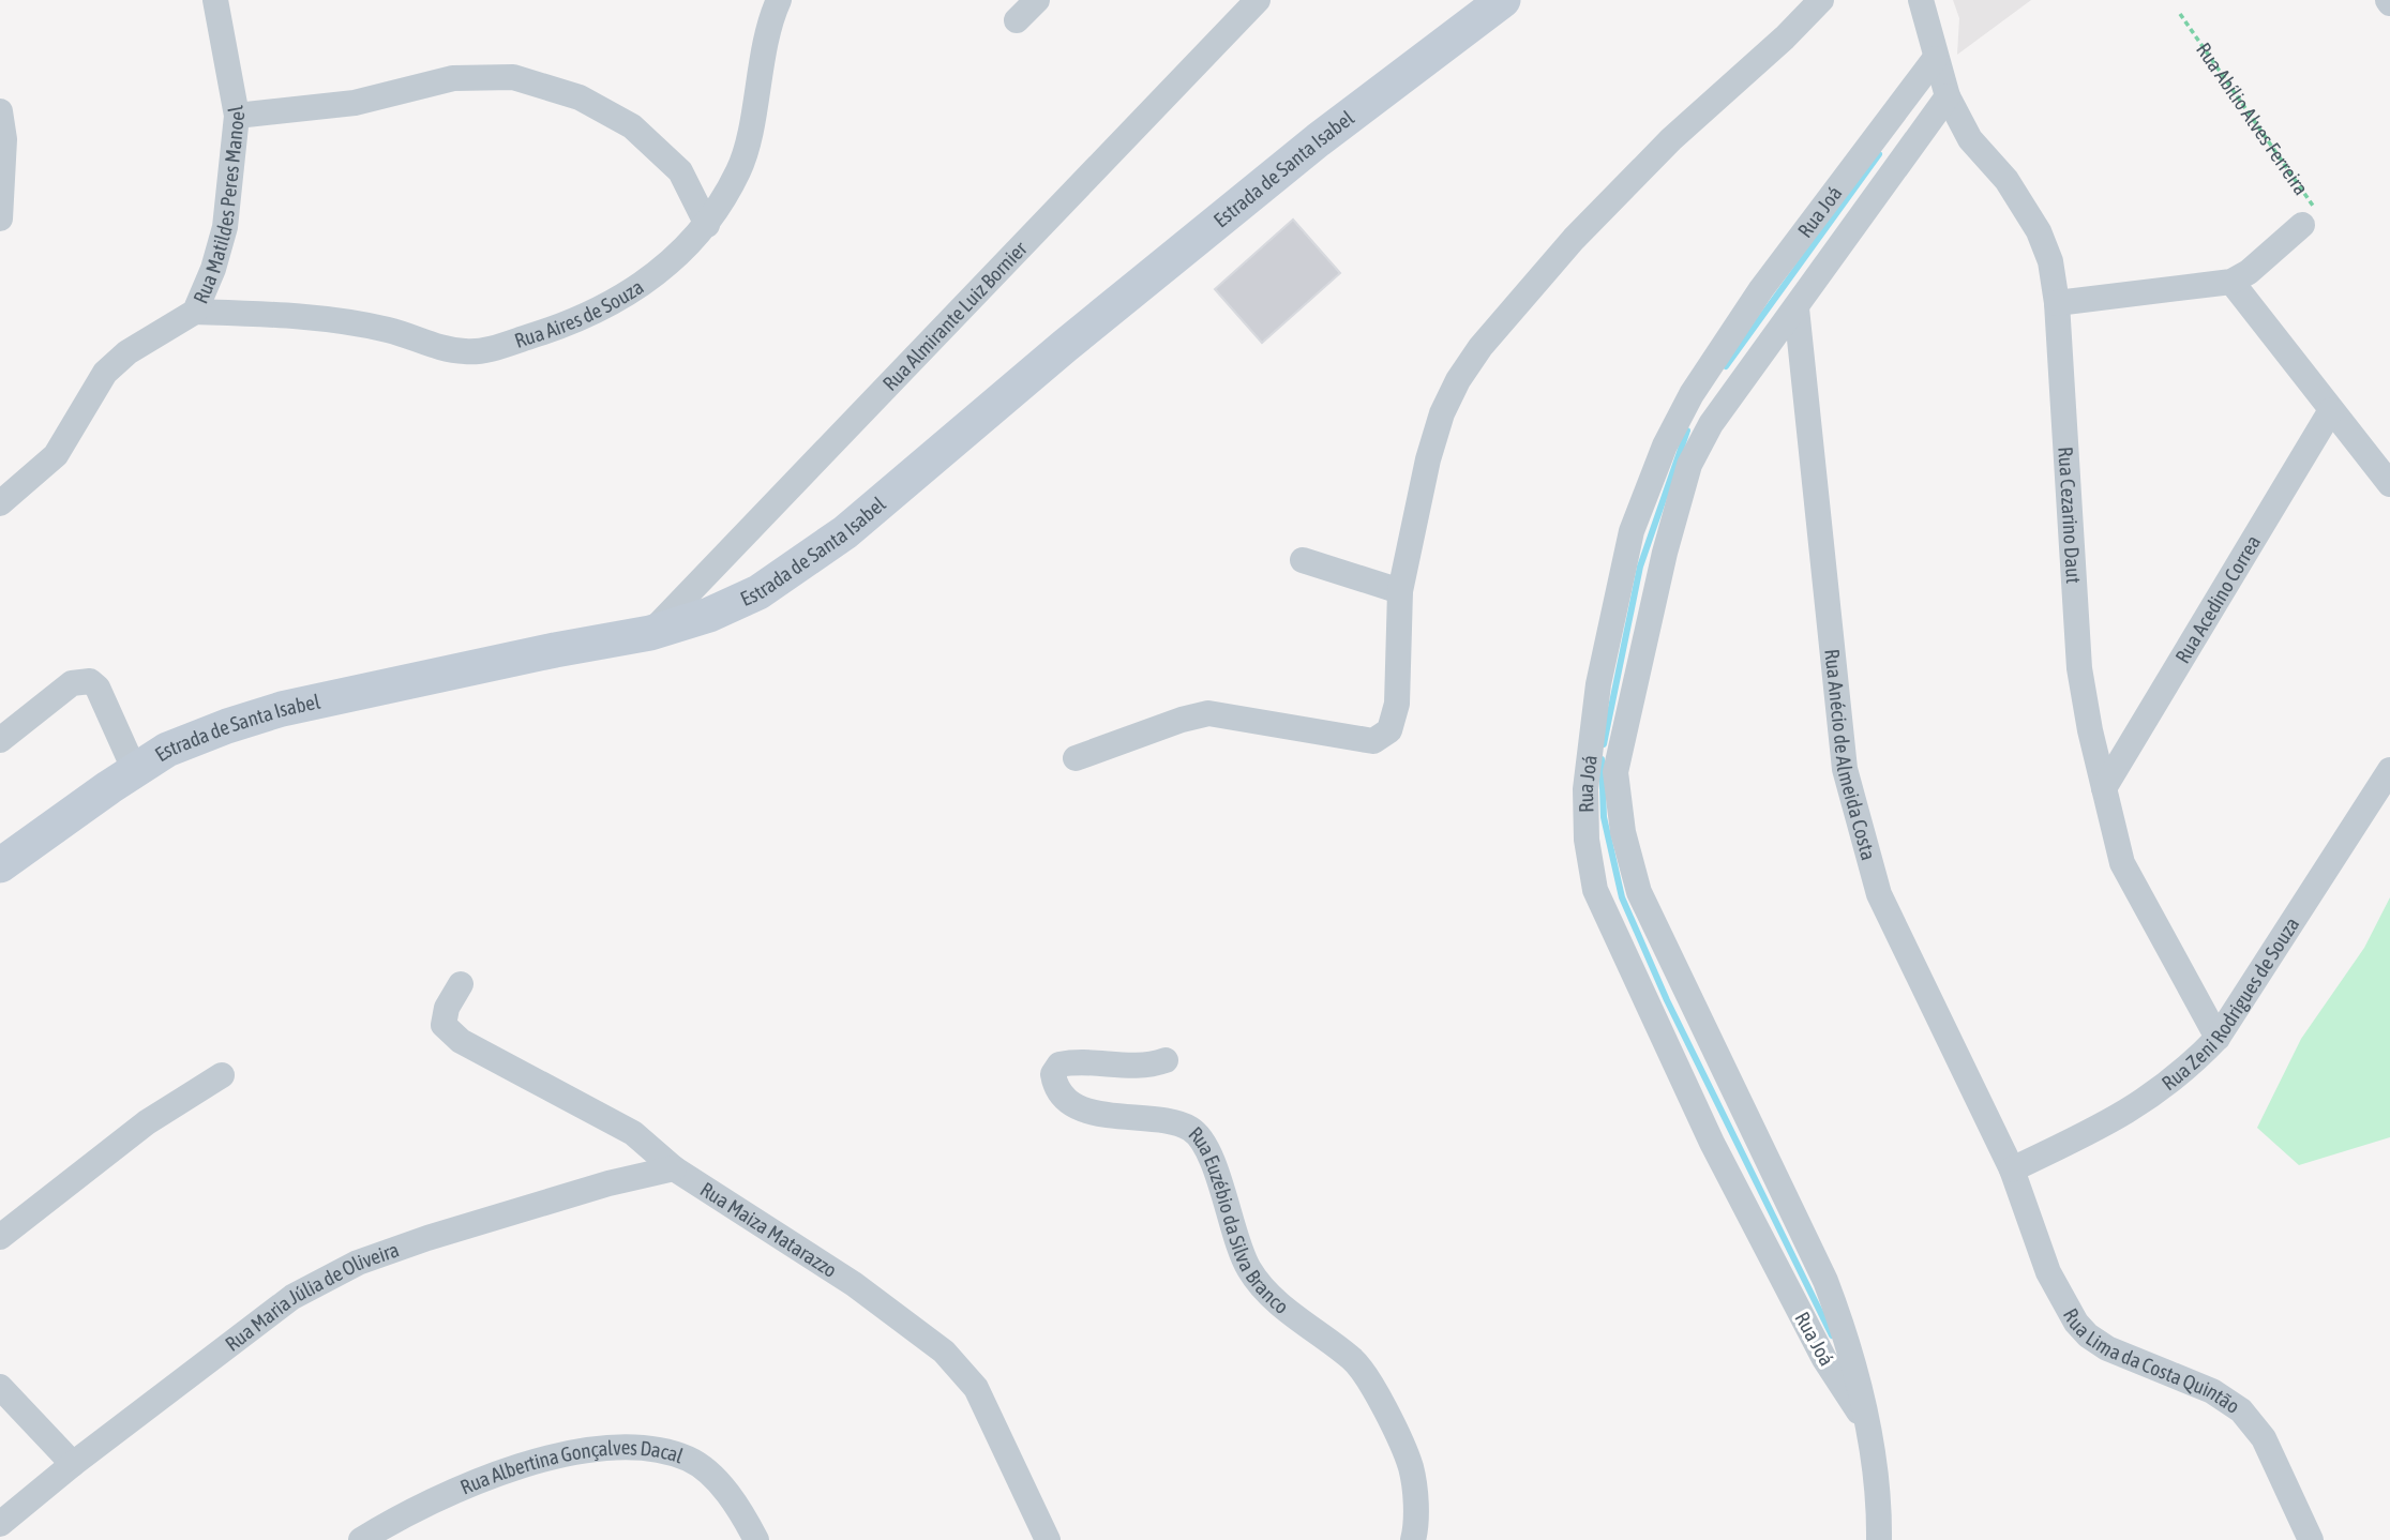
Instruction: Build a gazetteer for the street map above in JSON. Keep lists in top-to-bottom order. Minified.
{"streets":{"main road":["Estrada de Santa Isabel"],"street":["Rua Abílio Alves Ferreira","Rua Matildes Peres Manoel","Rua Joá","Rua Aires de Souza","Rua Almirante Luiz Bornier","Rua Cezarino Daut","Rua Acedino Correa","Rua Anécio de Almeida Costa","Rua Zeni Rodrigues de Souza","Rua Euzébio da Silva Branco","Rua Maiza Matarazzo","Rua Maria Júlia de Oliveira","Rua Lima da Costa Quintão","Rua Albertina Gonçalves Dacal"]},"crossings":[["Rua Abílio Alves Ferreira","Rua Cezarino Daut"],["Estrada de Santa Isabel","Rua Almirante Luiz Bornier"],["Rua Matildes Peres Manoel","Rua Aires de Souza"],["Rua Joá","Rua Cezarino Daut"],["Rua Joá","Rua Anécio de Almeida Costa"],["Rua Cezarino Daut","Rua Acedino Correa"],["Rua Cezarino Daut","Rua Zeni Rodrigues de Souza"],["Rua Anécio de Almeida Costa","Rua Zeni Rodrigues de Souza"],["Rua Anécio de Almeida Costa","Rua Lima da Costa Quintão"],["Rua Zeni Rodrigues de Souza","Rua Lima da Costa Quintão"],["Rua Maiza Matarazzo","Rua Maria Júlia de Oliveira"]]}
